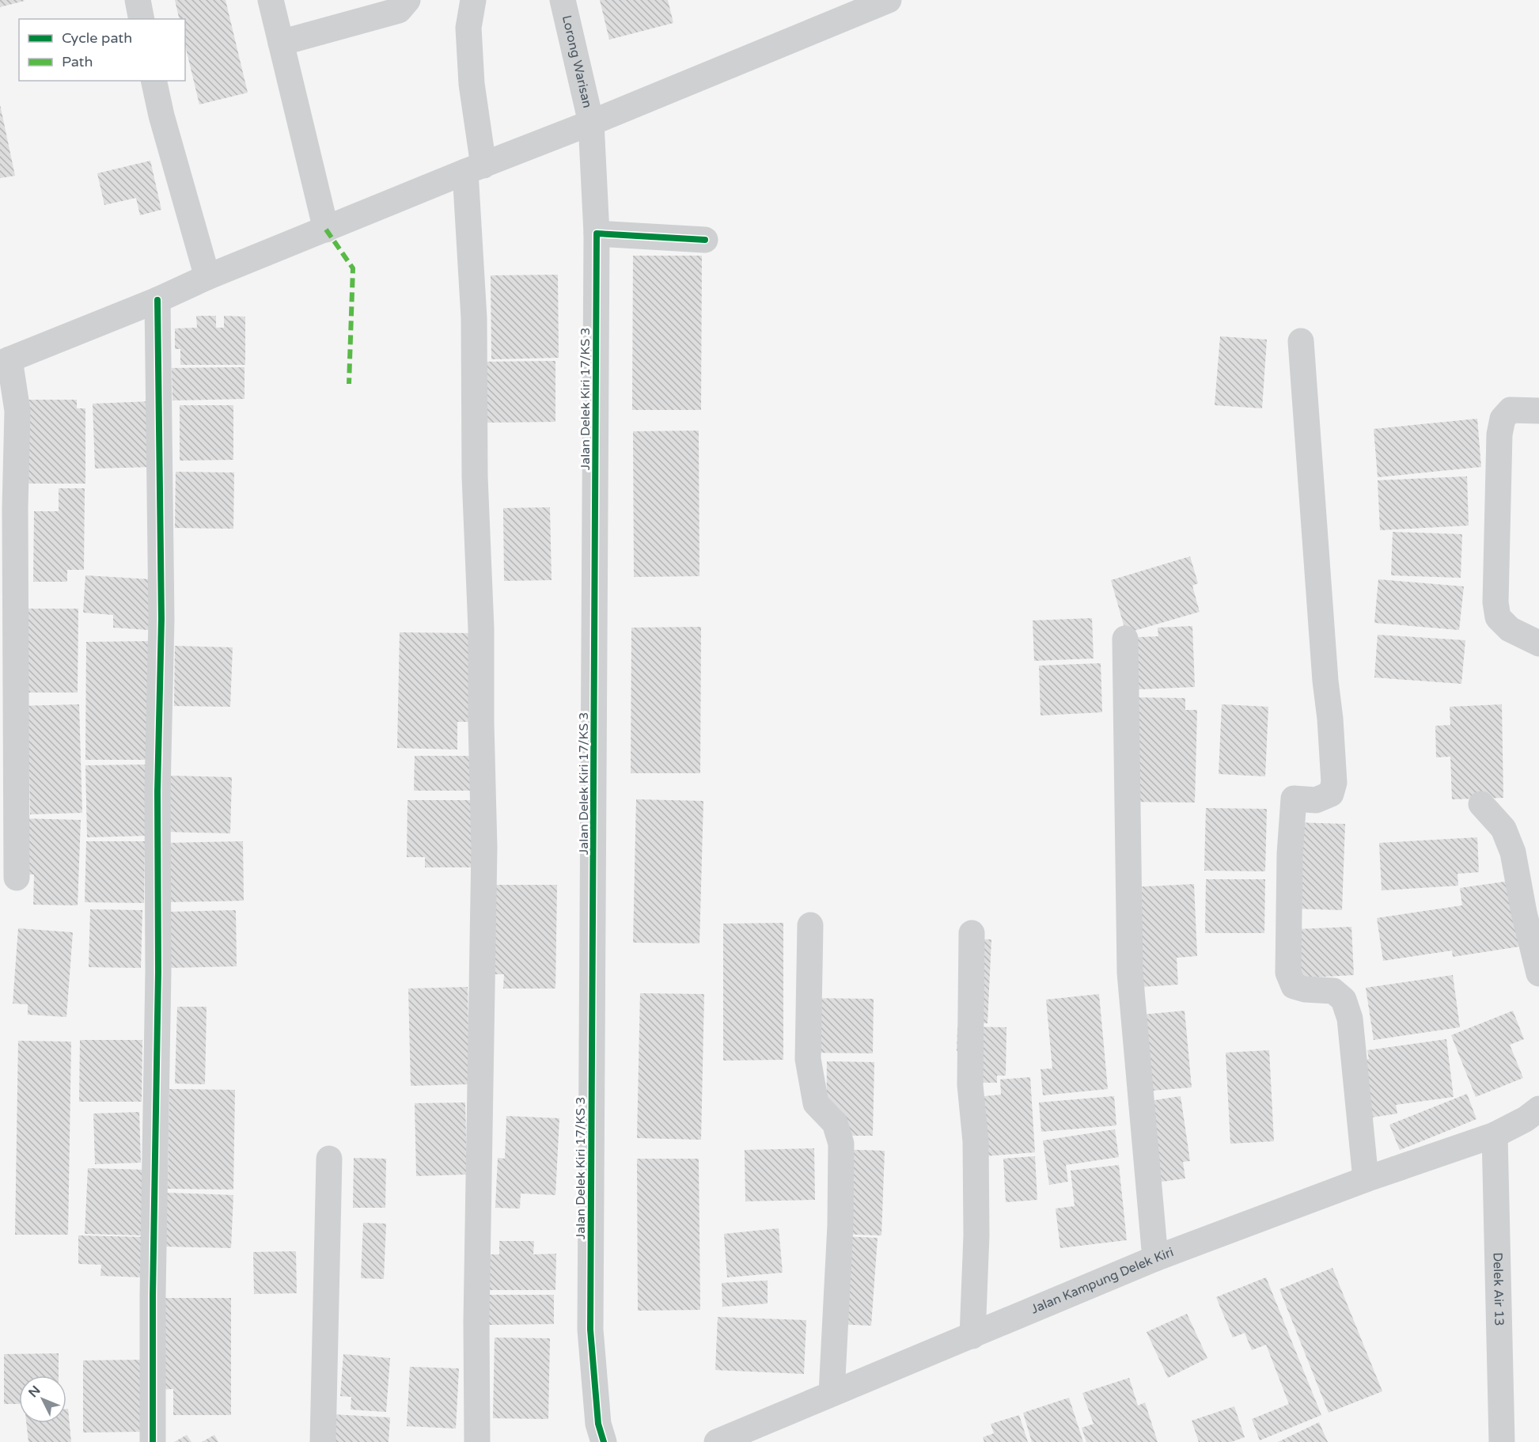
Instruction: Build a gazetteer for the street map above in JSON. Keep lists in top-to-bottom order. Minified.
{"streets":{"street":["Lorong Warisan","Jalan Delek Kiri 17/KS 3","Jalan Kampung Delek Kiri","Delek Air 13"]},"crossings":[["Lorong Warisan","Jalan Delek Kiri 17/KS 3"],["Jalan Kampung Delek Kiri","Delek Air 13"]],"legend":["Cycle path","Path"],"north":"top left"}
